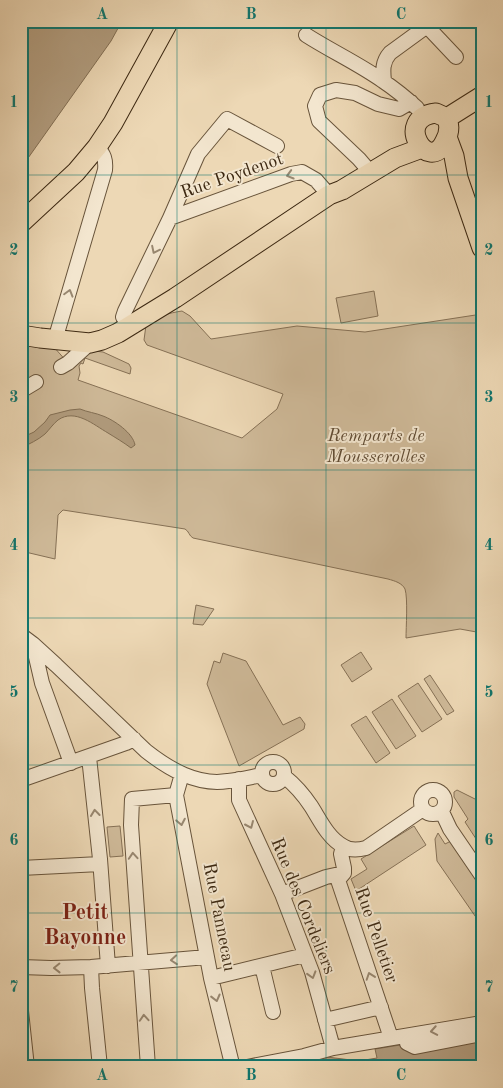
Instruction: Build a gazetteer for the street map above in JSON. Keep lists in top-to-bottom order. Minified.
{"streets":{"street":["Rue Poydenot","Rue des Cordeliers","Rue Pannecau","Rue Pelletier"]},"one_way":["Rue des Cordeliers"],"districts":["Petit Bayonne"],"parks":["Remparts de Mousserolles"],"grid":{"columns":["A","B","C"],"rows":["1","2","3","4","5","6","7"]}}
